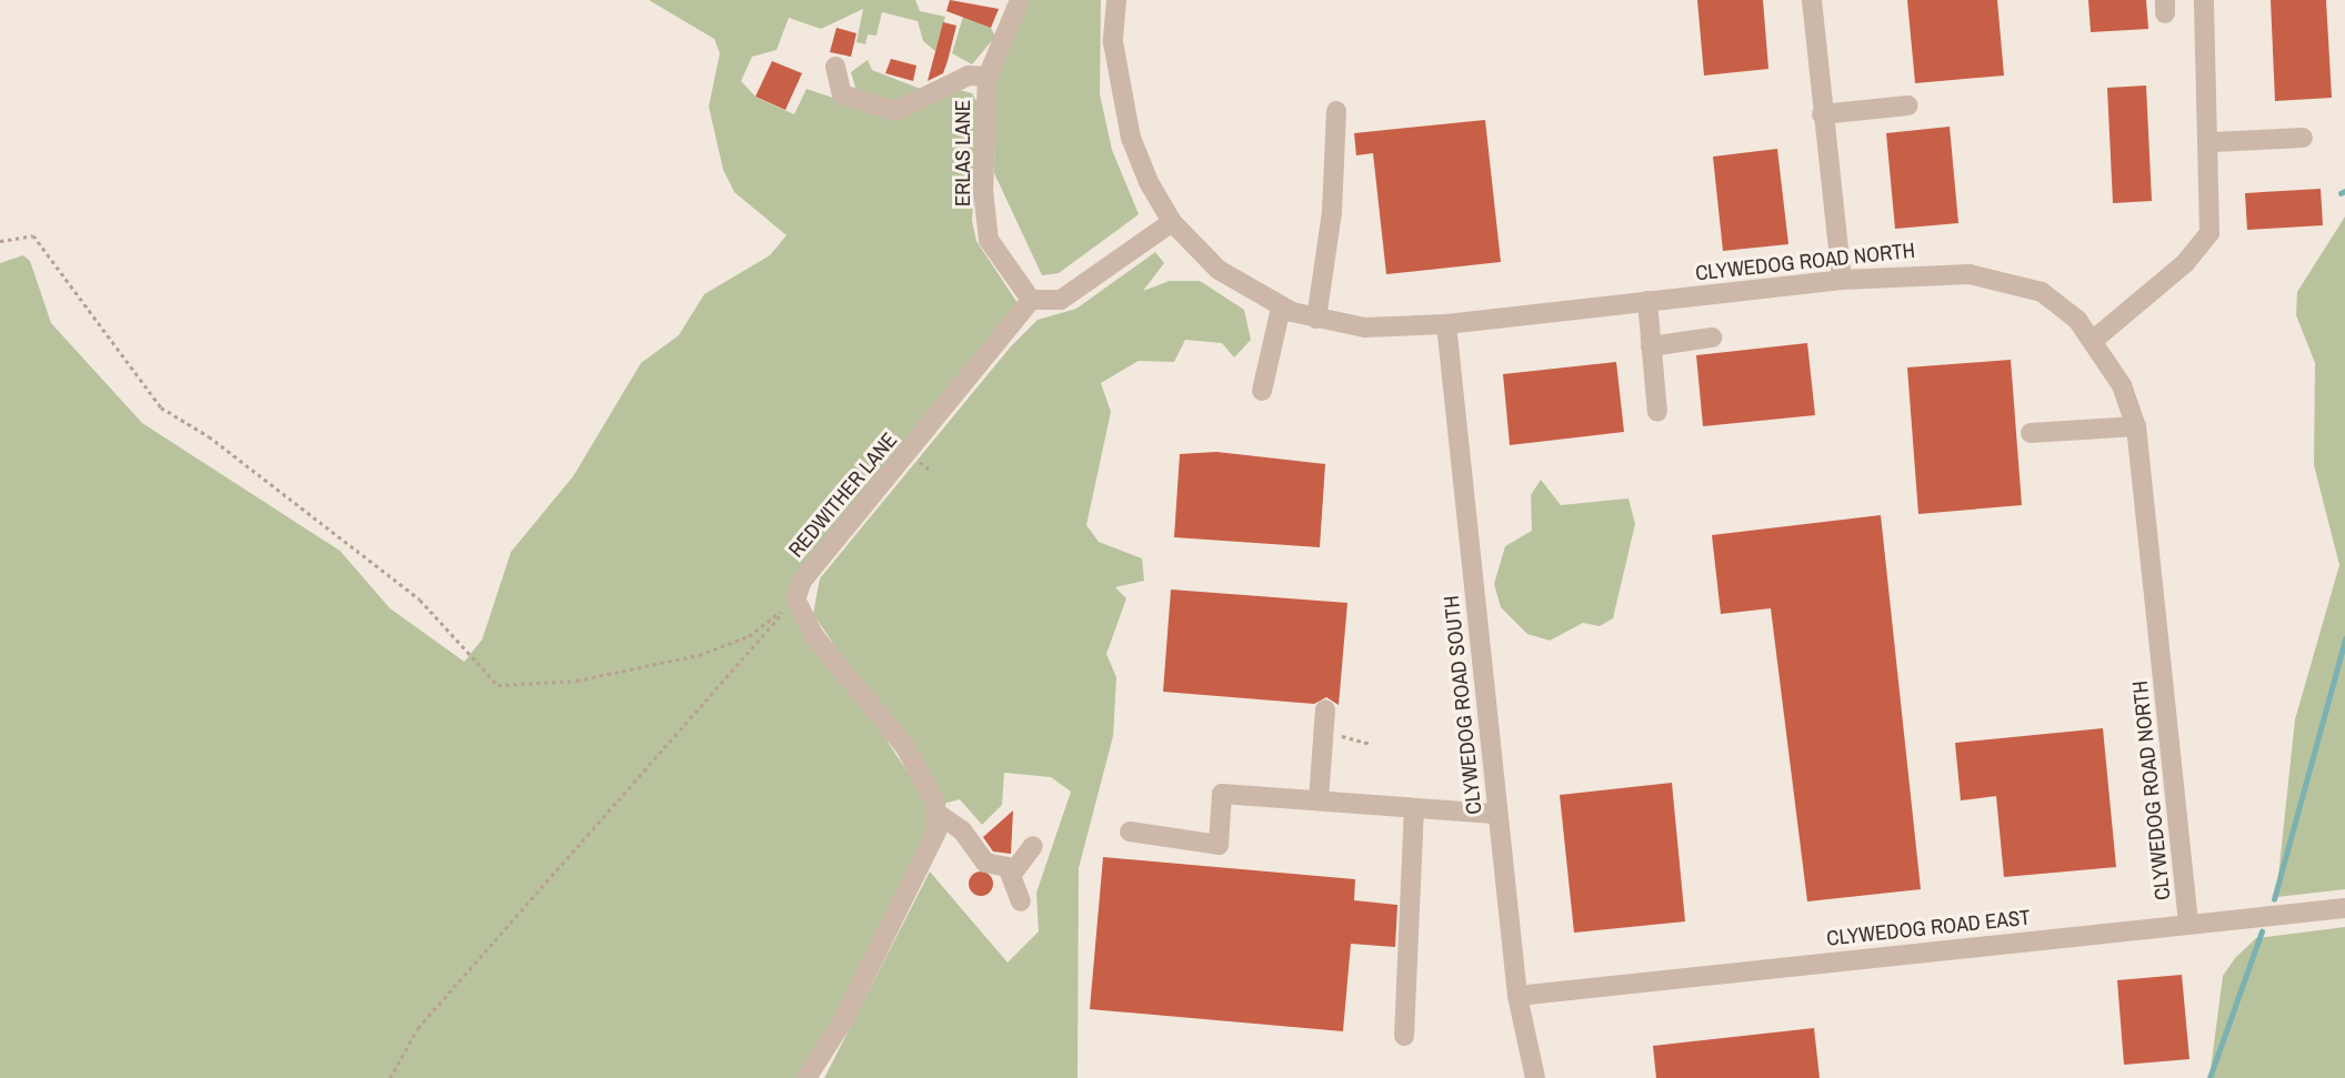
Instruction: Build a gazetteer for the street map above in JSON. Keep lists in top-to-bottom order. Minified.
{"streets":{"street":["ERLAS LANE","CLYWEDOG ROAD NORTH","REDWITHER LANE","CLYWEDOG ROAD SOUTH","CLYWEDOG ROAD EAST"]},"crossings":[["ERLAS LANE","REDWITHER LANE"],["CLYWEDOG ROAD NORTH","CLYWEDOG ROAD SOUTH"],["CLYWEDOG ROAD NORTH","CLYWEDOG ROAD EAST"],["CLYWEDOG ROAD SOUTH","CLYWEDOG ROAD EAST"]]}
